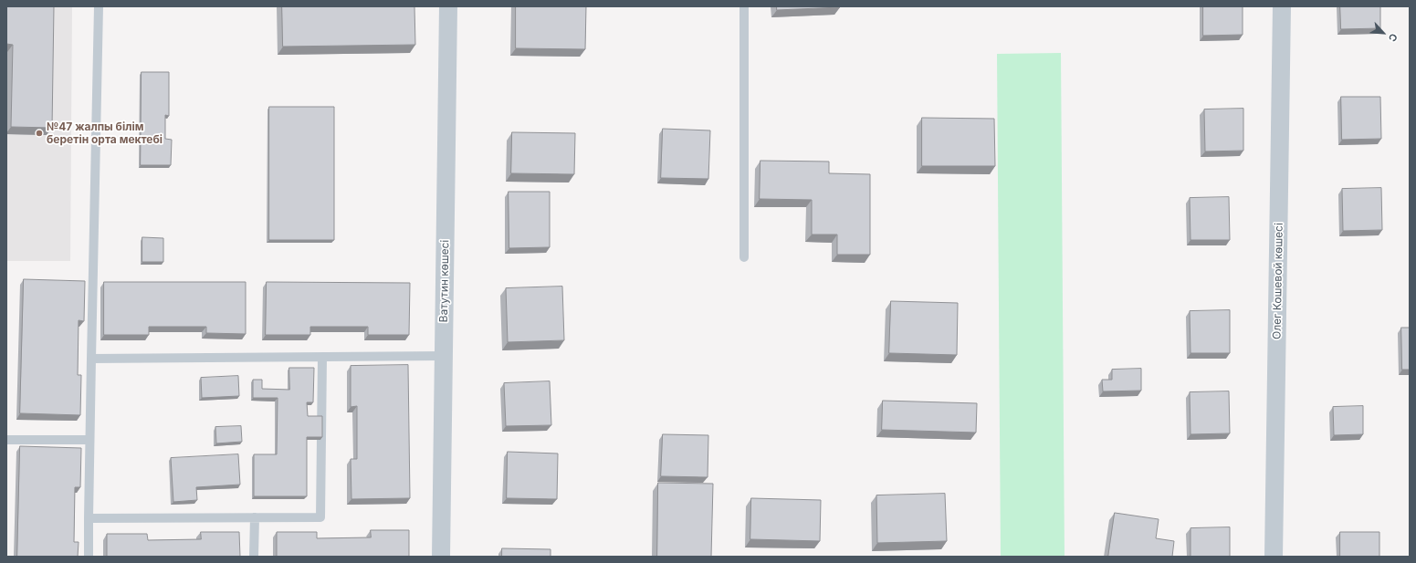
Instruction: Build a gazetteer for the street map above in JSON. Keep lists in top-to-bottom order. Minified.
{"streets":{"street":["Ватутин көшесі","Олег Кошевой көшесі"]},"places":["№47 жалпы білім беретін орта мектебі"],"north":"bottom right"}
